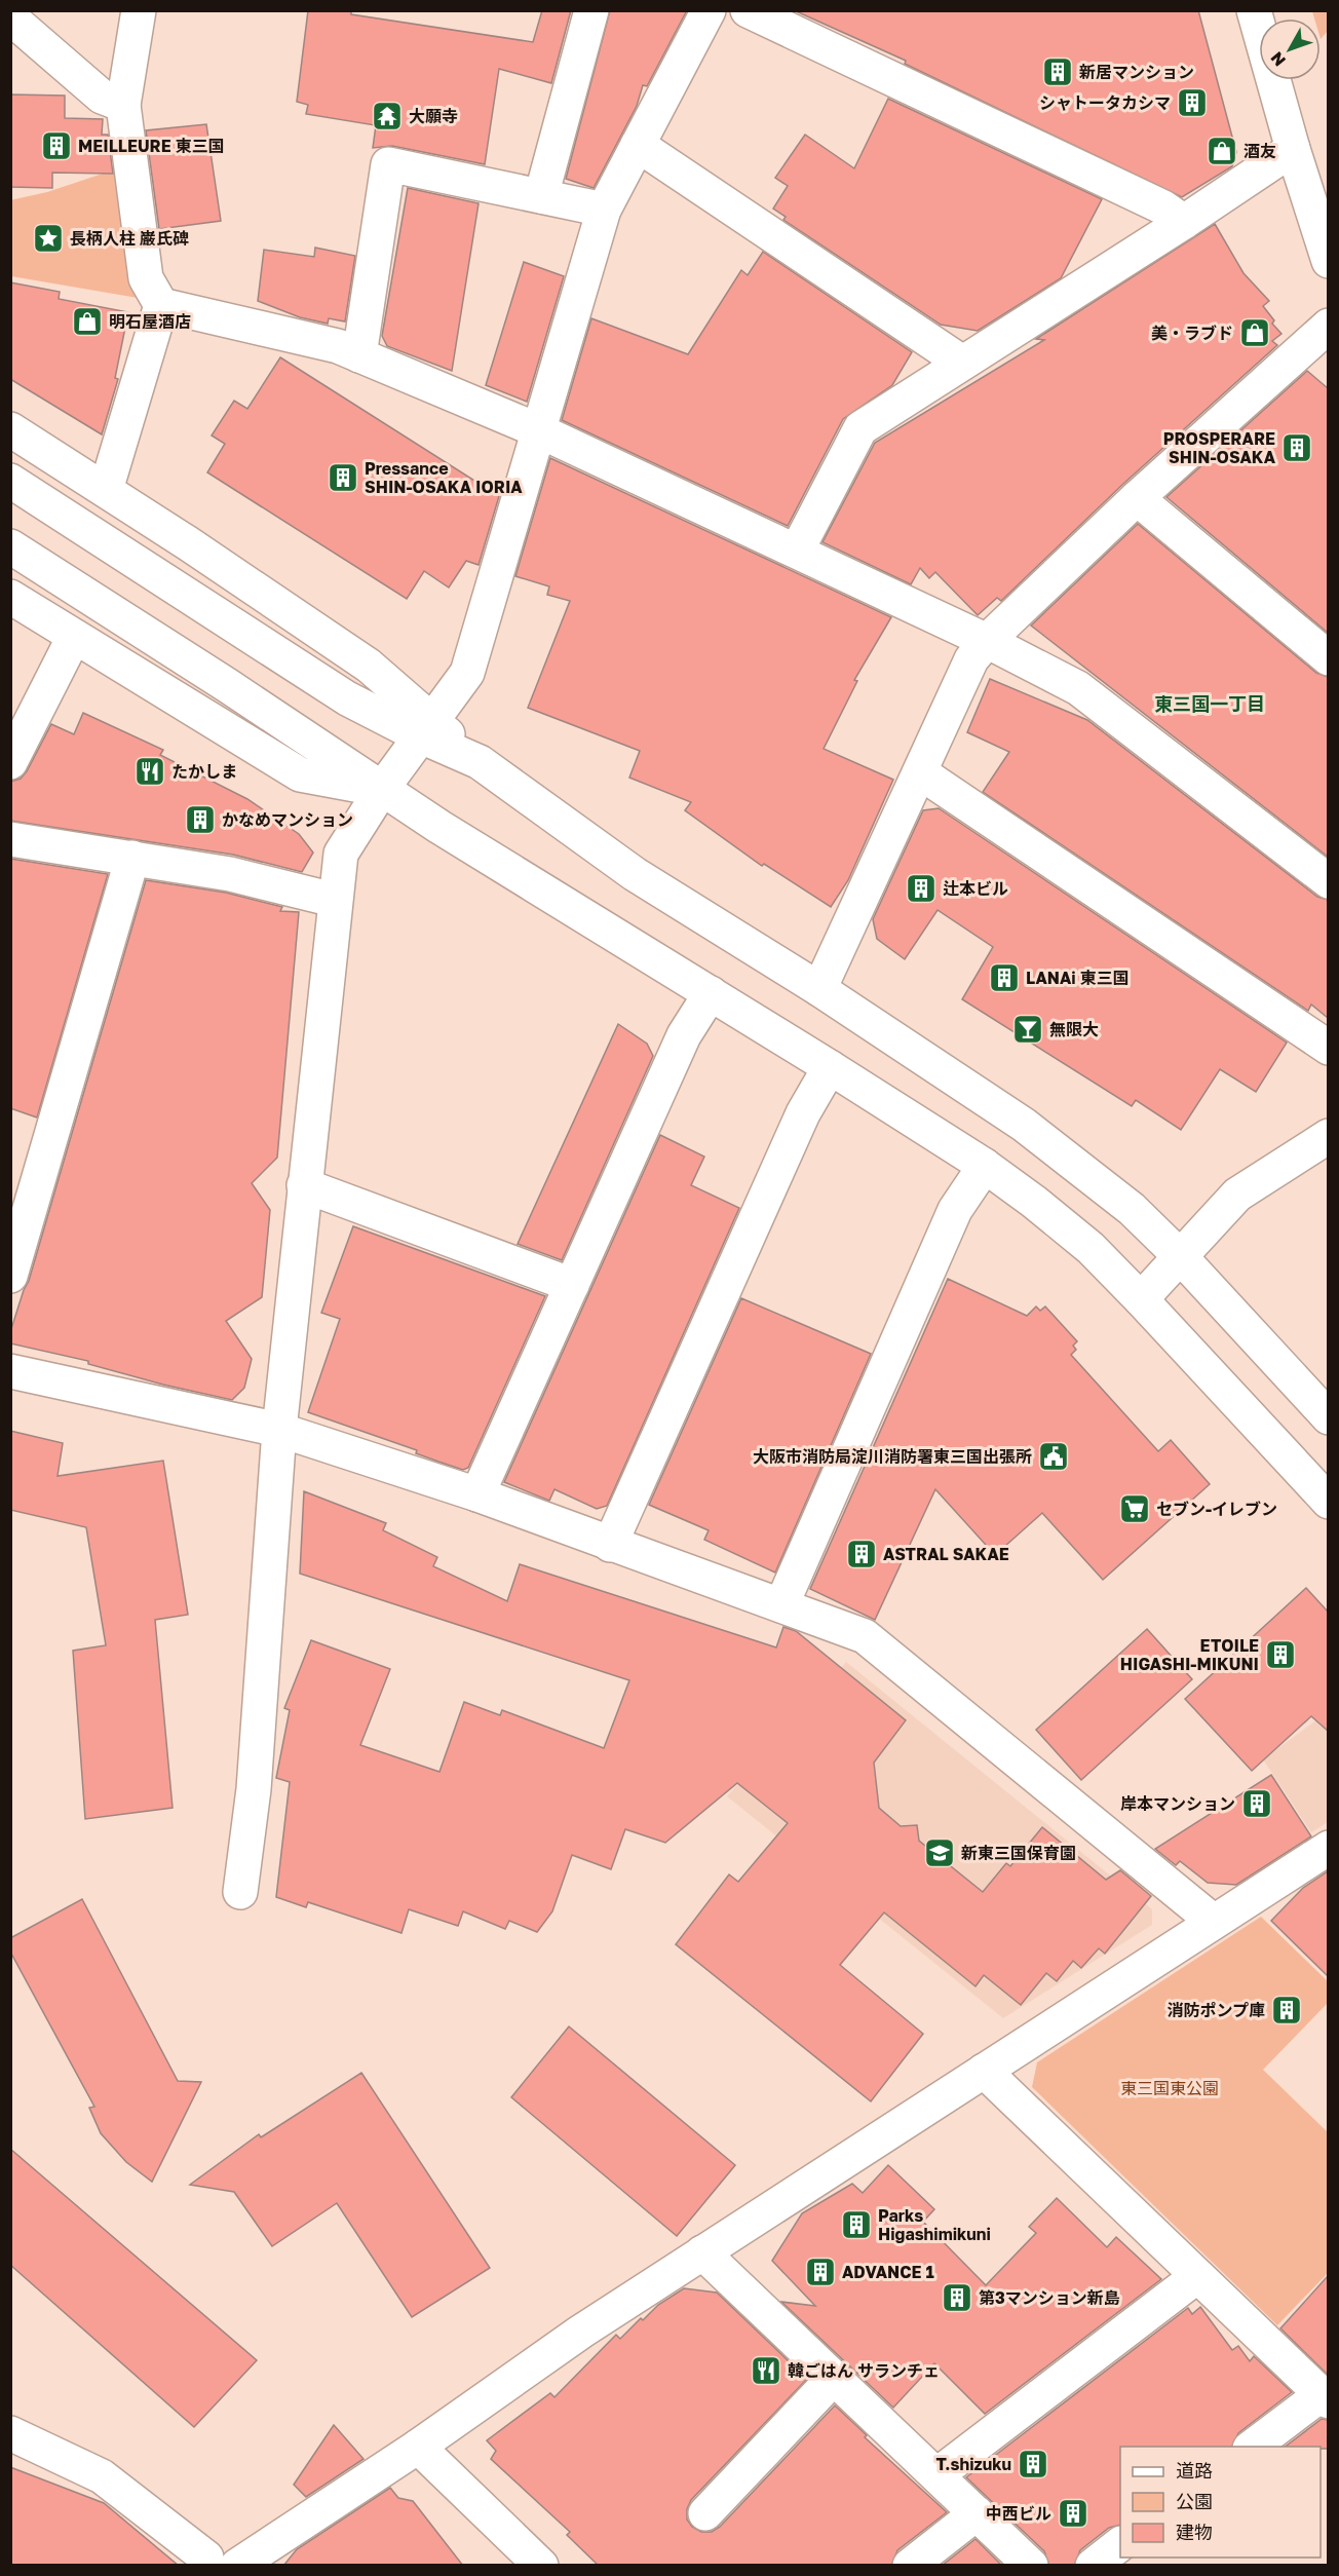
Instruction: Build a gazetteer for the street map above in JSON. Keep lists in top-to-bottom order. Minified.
{"districts":["東三国一丁目"],"parks":["東三国東公園"],"places":{"building":["新居マンション","シャトータカシマ","MEILLEURE 東三国","PROSPERARE SHIN-OSAKA","Pressance SHIN-OSAKA IORIA","かなめマンション","辻本ビル","LANAi 東三国","ASTRAL SAKAE","ETOILE HIGASHI-MIKUNI","岸本マンション","消防ポンプ庫","Parks Higashimikuni","ADVANCE 1","第3マンション新島","T.shizuku","中西ビル"],"temple":["大願寺"],"shop":["酒友","明石屋酒店","美・ラブド"],"place":["長柄人柱 巌氏碑"],"restaurant":["たかしま","韓ごはん サランチェ"],"bar":["無限大"],"public building":["大阪市消防局淀川消防署東三国出張所"],"supermarket":["セブン-イレブン"],"school or university":["新東三国保育園"]},"legend":["道路","公園","建物"],"north":"bottom left"}
